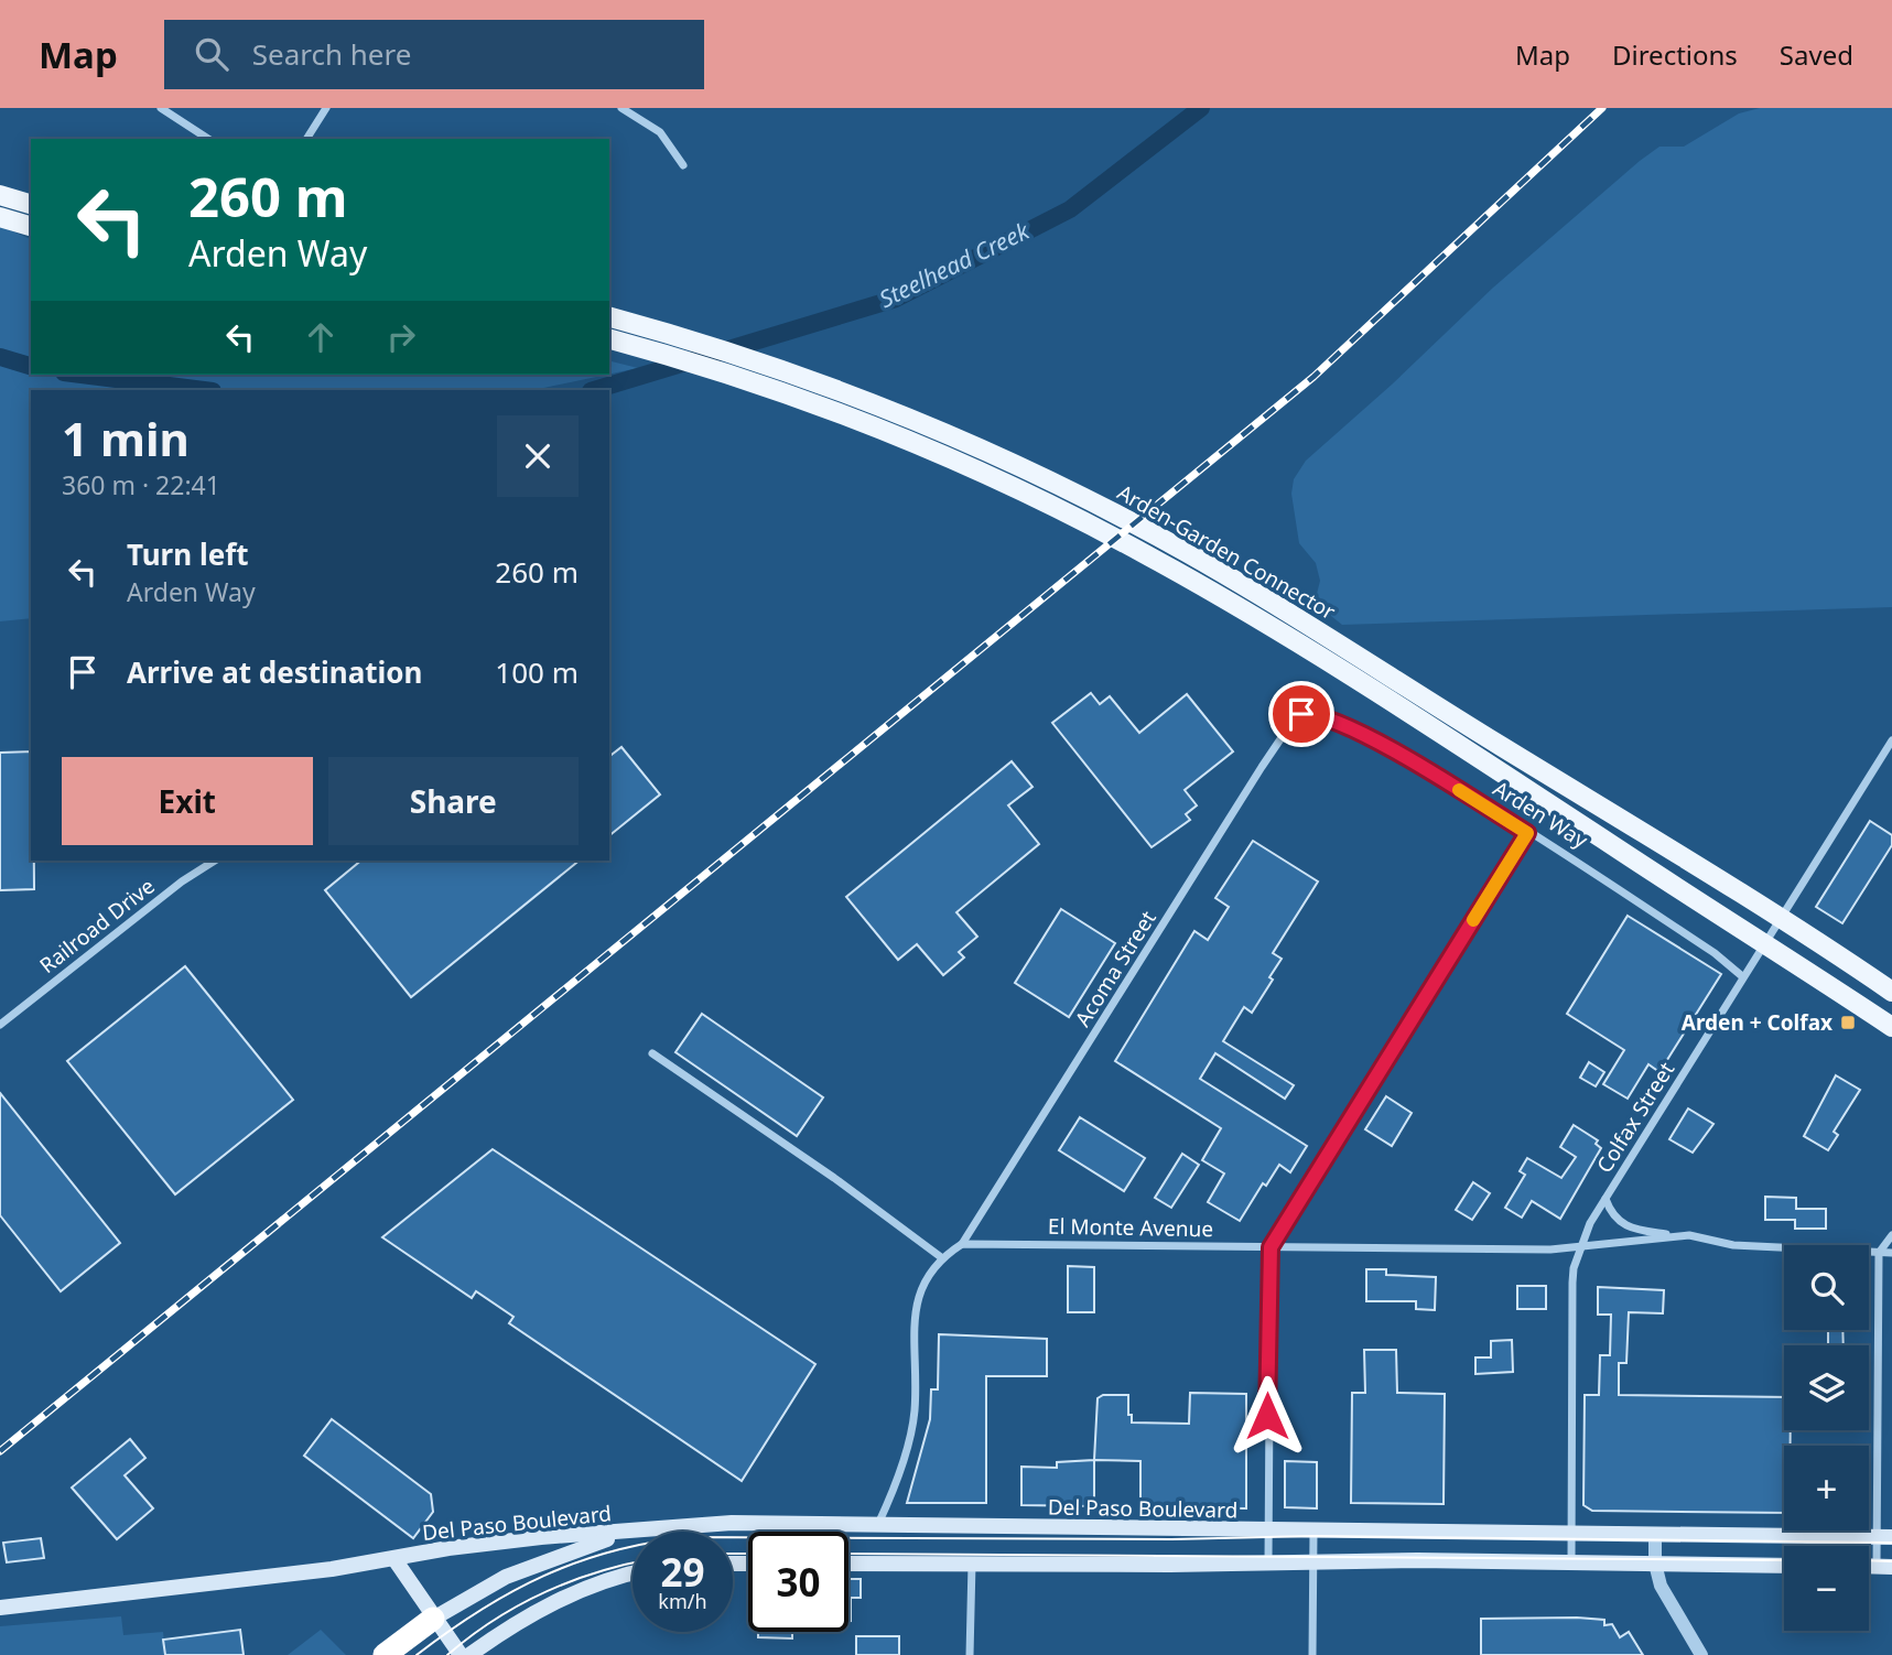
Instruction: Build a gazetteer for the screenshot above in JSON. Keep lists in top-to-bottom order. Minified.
{"streets":{"main road":["Arden-Garden Connector","Del Paso Boulevard"],"street":["Arden Way","Railroad Drive","Acoma Street","Colfax Street","El Monte Avenue"]},"crossings":[["Arden-Garden Connector","Colfax Street"],["Arden Way","Acoma Street"],["Arden Way","Colfax Street"],["Acoma Street","El Monte Avenue"],["Colfax Street","El Monte Avenue"],["Colfax Street","Del Paso Boulevard"]],"water":["Steelhead Creek"],"places":{"transit":["Arden + Colfax"]},"page":{"header":"Map","search":"Search here","nav":["Map","Directions","Saved"],"turn":["260 m","Arden Way"],"heading":["1 min","360 m · 22:41"],"list":[{"name":"Turn left","note":"Arden Way","value":"260 m"},{"name":"Arrive at destination","value":"100 m"}],"buttons":["Exit","Share"],"map_buttons":["+","−"],"speed":"29 km/h","limit":"30"}}
